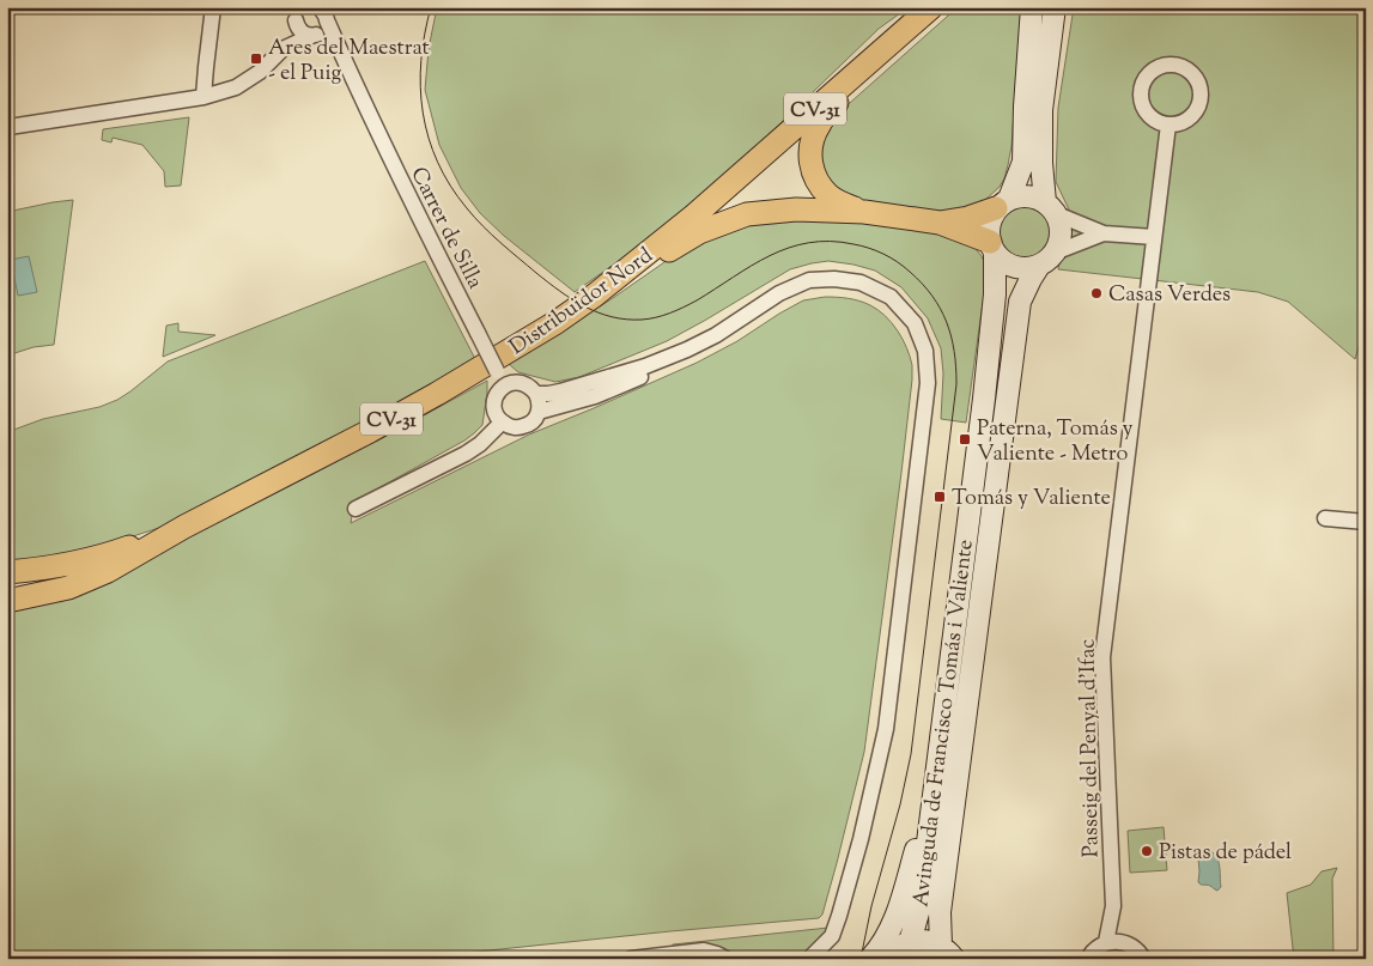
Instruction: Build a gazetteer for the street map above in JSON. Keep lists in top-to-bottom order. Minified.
{"streets":{"main road":["CV-31","Distribuïdor Nord","Avinguda de Francisco Tomás i Valiente"],"street":["Carrer de Silla","Passeig del Penyal d'Ifac"]},"places":{"transit":["Ares del Maestrat - el Puig","Paterna, Tomás y Valiente - Metro","Tomás y Valiente"],"other":["Casas Verdes","Pistas de pádel"]}}
